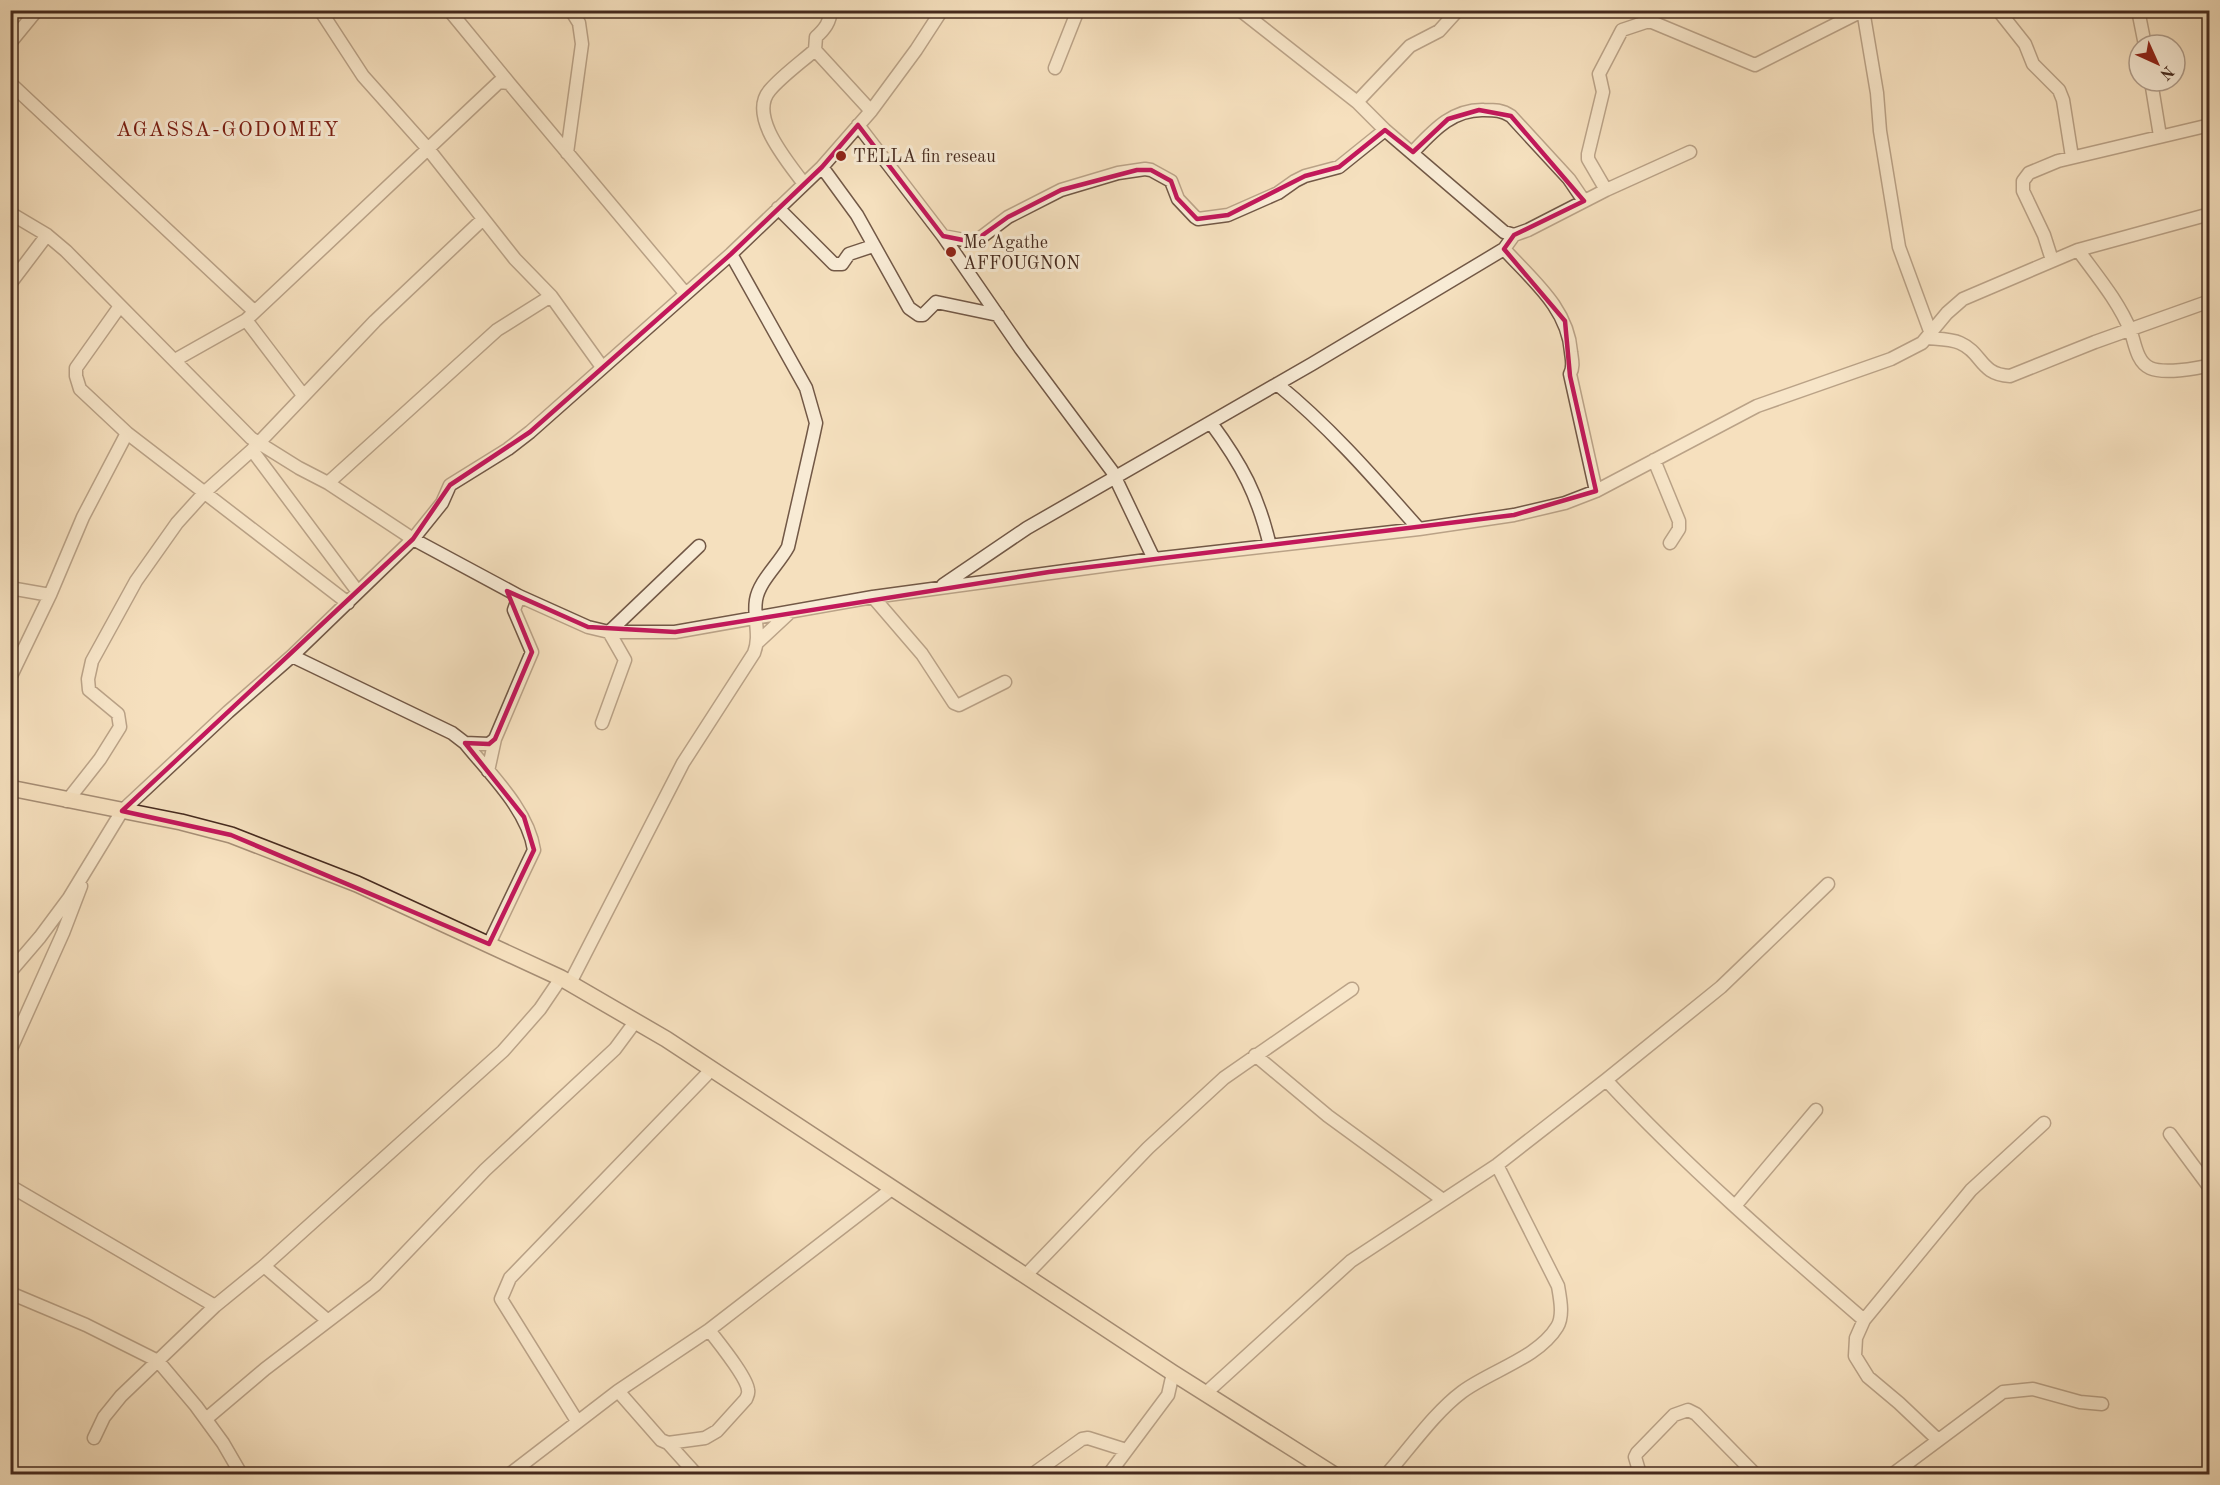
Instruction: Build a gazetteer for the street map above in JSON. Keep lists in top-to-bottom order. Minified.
{"districts":["AGASSA-GODOMEY"],"places":["TELLA fin reseau","Me Agathe AFFOUGNON"],"north":"bottom right"}
